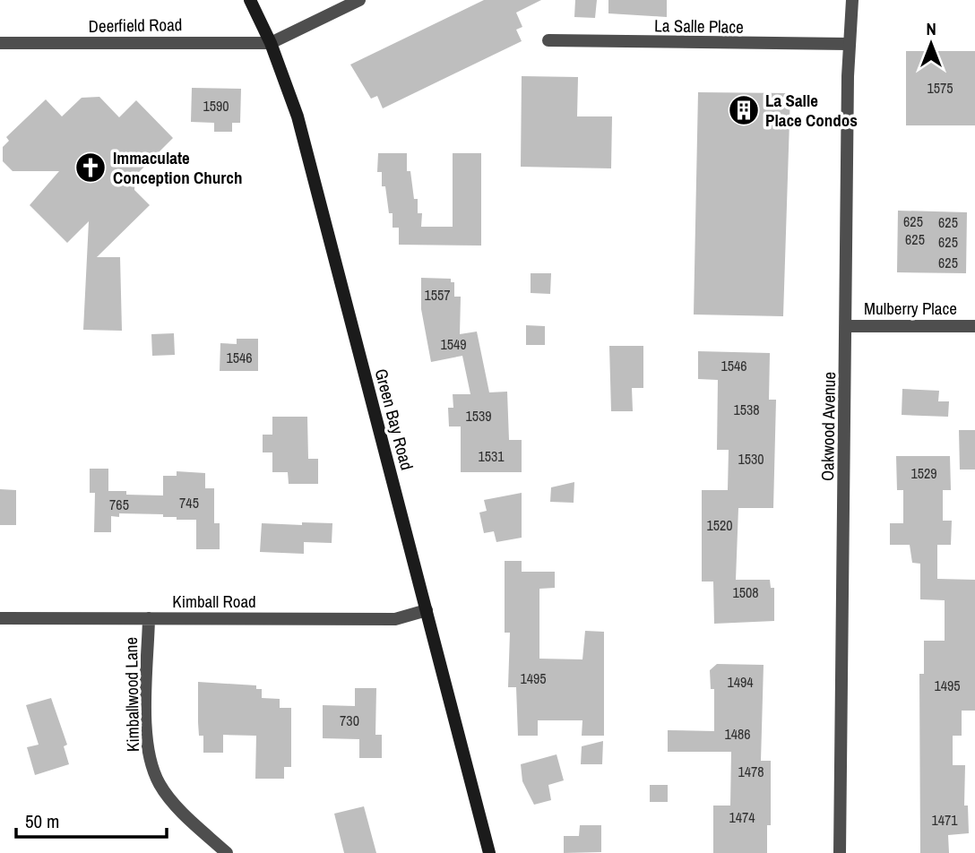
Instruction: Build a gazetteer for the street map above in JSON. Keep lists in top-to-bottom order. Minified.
{"streets":{"main road":["Green Bay Road"],"street":["Deerfield Road","La Salle Place","Mulberry Place","Oakwood Avenue","Kimball Road","Kimballwood Lane"]},"crossings":[["Deerfield Road","Green Bay Road"],["La Salle Place","Oakwood Avenue"],["Mulberry Place","Oakwood Avenue"],["Green Bay Road","Kimball Road"],["Kimball Road","Kimballwood Lane"]],"places":{"building":["La Salle Place Condos"],"church":["Immaculate Conception Church"]},"house_numbers":["1575","1590","625","625","625","625","625","1557","1549","1546","1546","1538","1539","1531","1530","1529","745","765","1520","1508","1495","1494","1495","730","1486","1478","1474","1471"],"scale_bar":"50 m","north":"top"}
